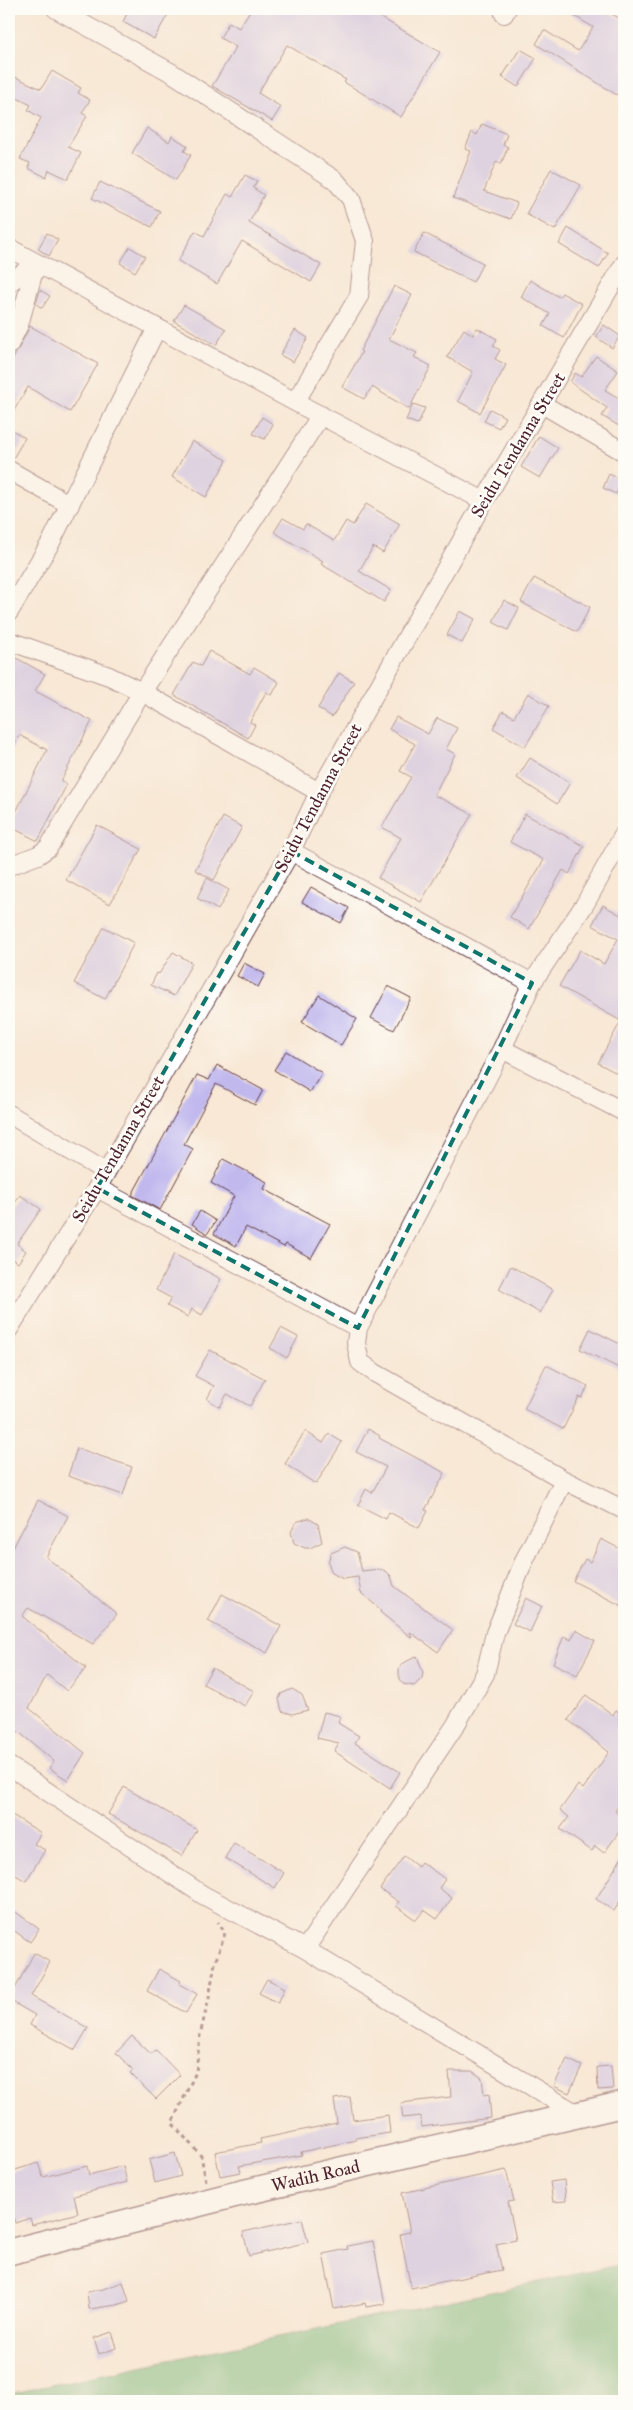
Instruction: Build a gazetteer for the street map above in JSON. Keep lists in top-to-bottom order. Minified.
{"streets":{"street":["Seidu Tendanna Street","Wadih Road"]}}
